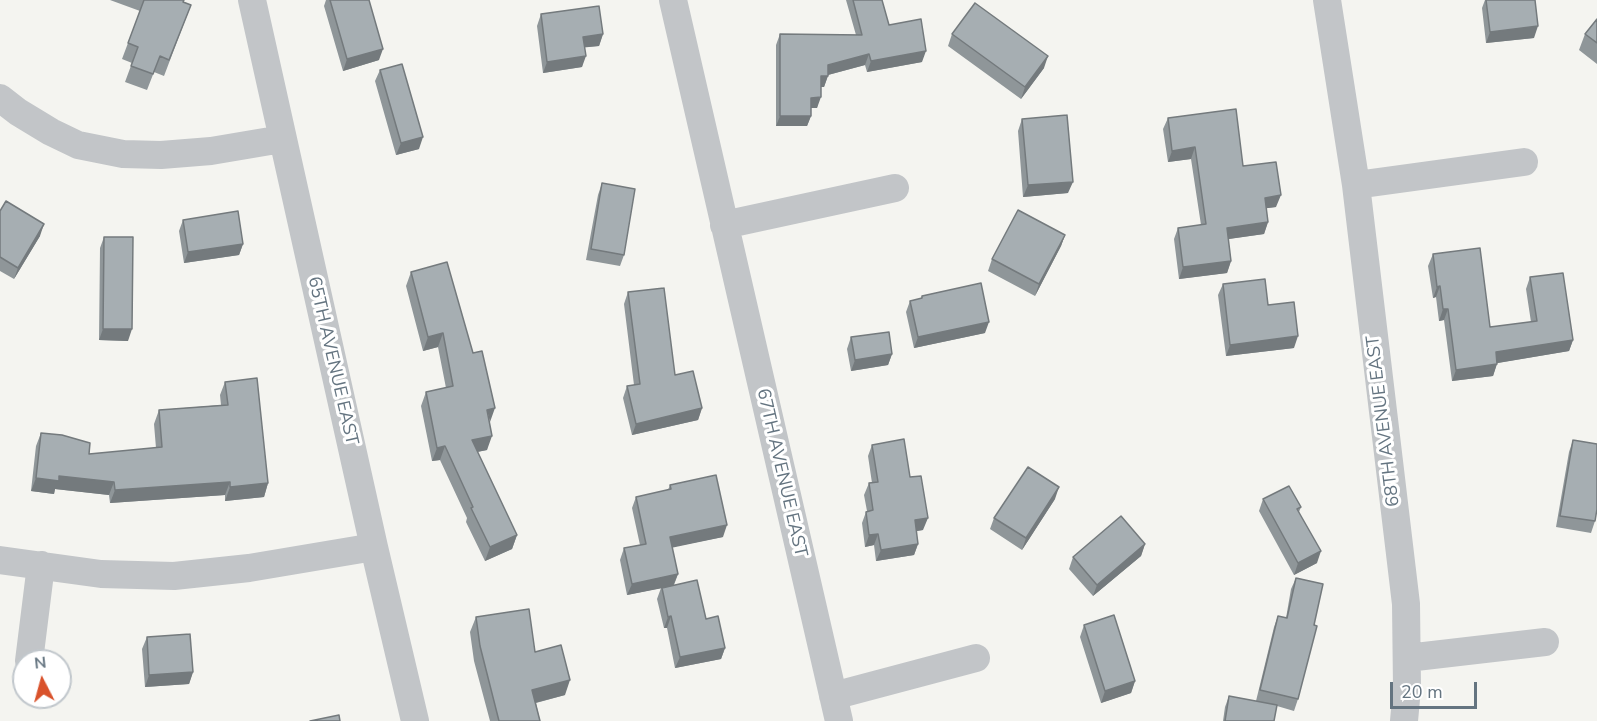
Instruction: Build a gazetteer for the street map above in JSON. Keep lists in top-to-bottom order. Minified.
{"streets":{"street":["65TH AVENUE EAST","68TH AVENUE EAST","67TH AVENUE EAST"]},"scale_bar":"20 m","north":"top"}
